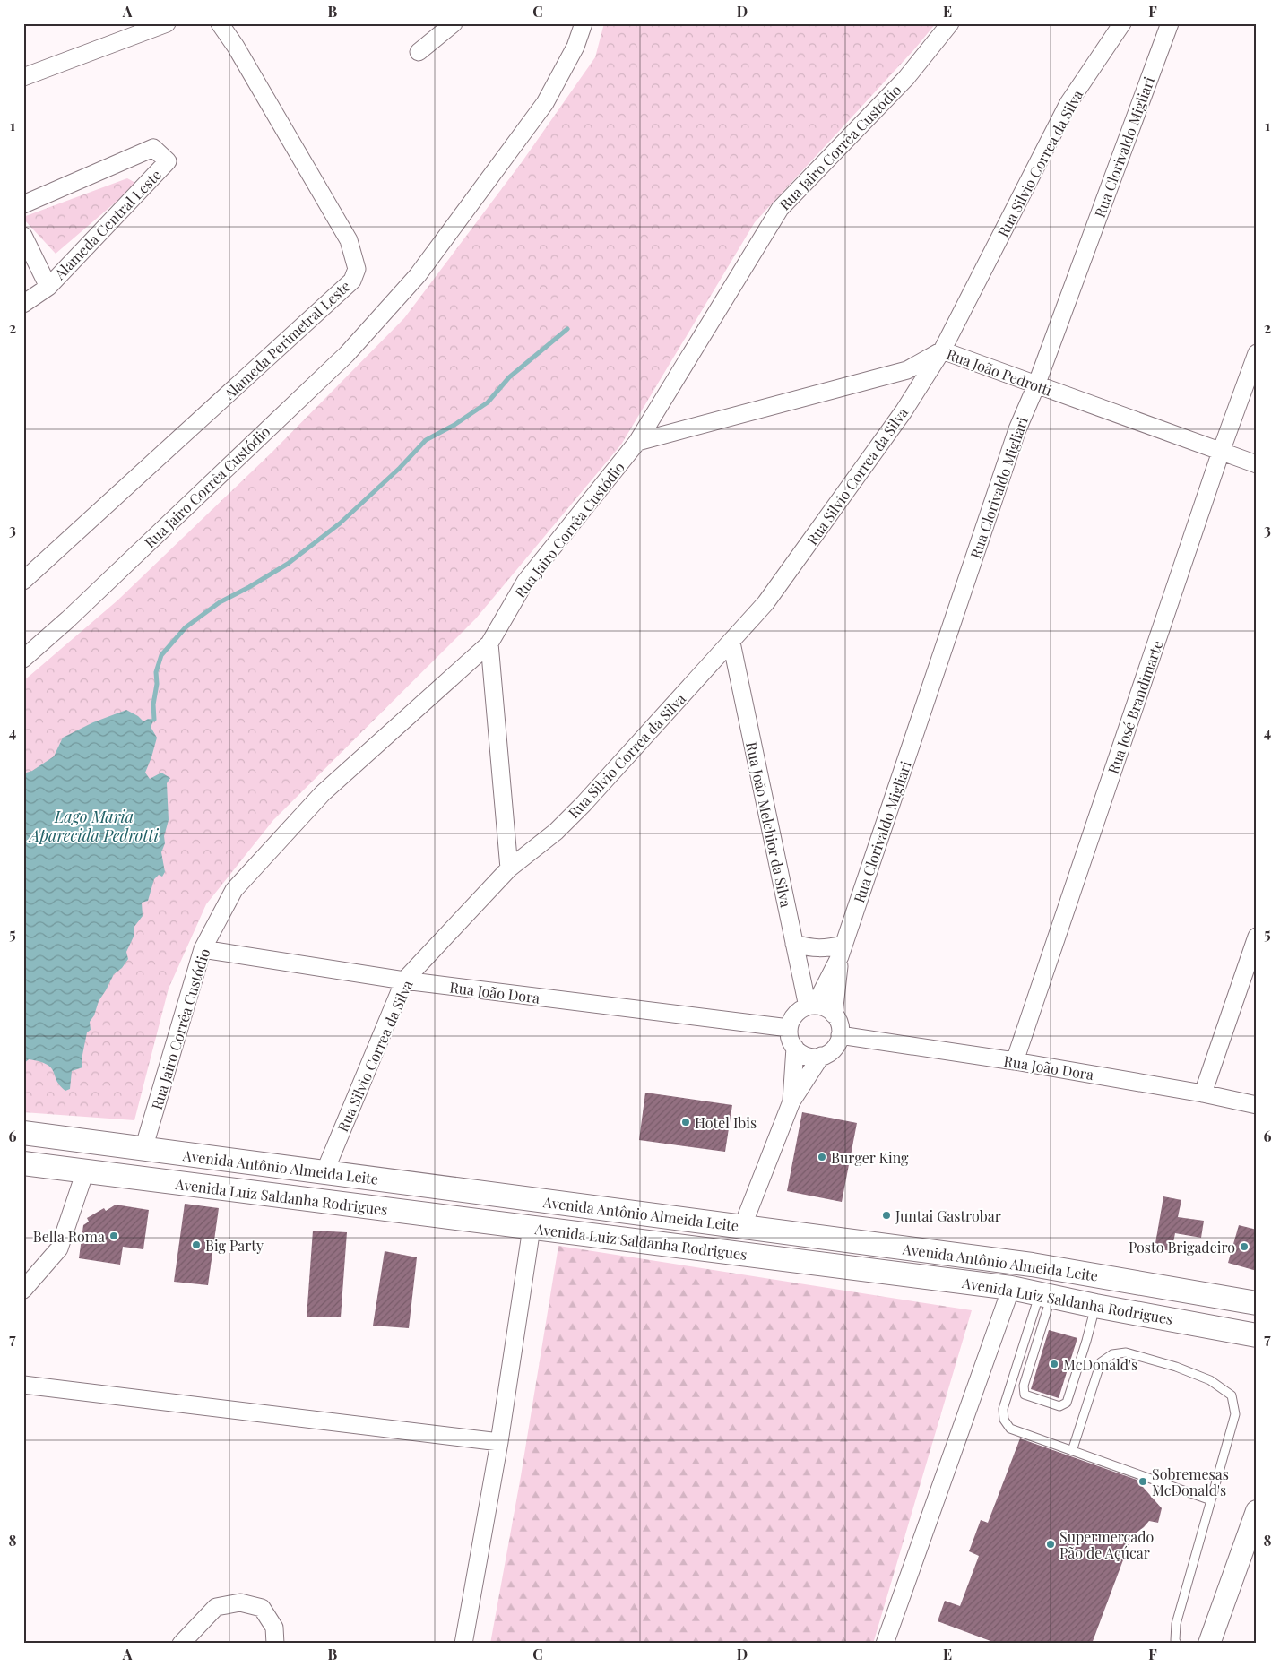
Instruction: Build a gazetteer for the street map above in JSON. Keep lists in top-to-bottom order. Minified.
{"streets":{"main road":["Avenida Antônio Almeida Leite","Avenida Luiz Saldanha Rodrigues"],"street":["Rua Jairo Corrêa Custódio","Rua Clorivaldo Migliari","Rua Silvio Correa da Silva","Alameda Central Leste","Alameda Perimetral Leste","Rua João Pedrotti","Rua José Brandimarte","Rua João Melchior da Silva","Rua João Dora"]},"crossings":[["Rua Jairo Corrêa Custódio","Rua João Pedrotti"],["Rua Jairo Corrêa Custódio","Rua João Dora"],["Rua Jairo Corrêa Custódio","Avenida Antônio Almeida Leite"],["Rua Clorivaldo Migliari","Rua João Pedrotti"],["Rua Clorivaldo Migliari","Rua João Melchior da Silva"],["Rua Clorivaldo Migliari","Rua João Dora"],["Rua Silvio Correa da Silva","Rua João Pedrotti"],["Rua Silvio Correa da Silva","Rua João Melchior da Silva"],["Rua Silvio Correa da Silva","Rua João Dora"],["Rua Silvio Correa da Silva","Avenida Antônio Almeida Leite"],["Rua João Pedrotti","Rua José Brandimarte"],["Rua José Brandimarte","Rua João Dora"],["Rua João Melchior da Silva","Rua João Dora"]],"water":["Lago Maria Aparecida Pedrotti"],"places":["Hotel Ibis","Burger King","Juntai Gastrobar","Bella Roma","Big Party","Posto Brigadeiro","McDonald's","Sobremesas McDonald's","Supermercado Pão de Açúcar"],"grid":{"columns":["A","B","C","D","E","F"],"rows":["1","2","3","4","5","6","7","8"]}}
